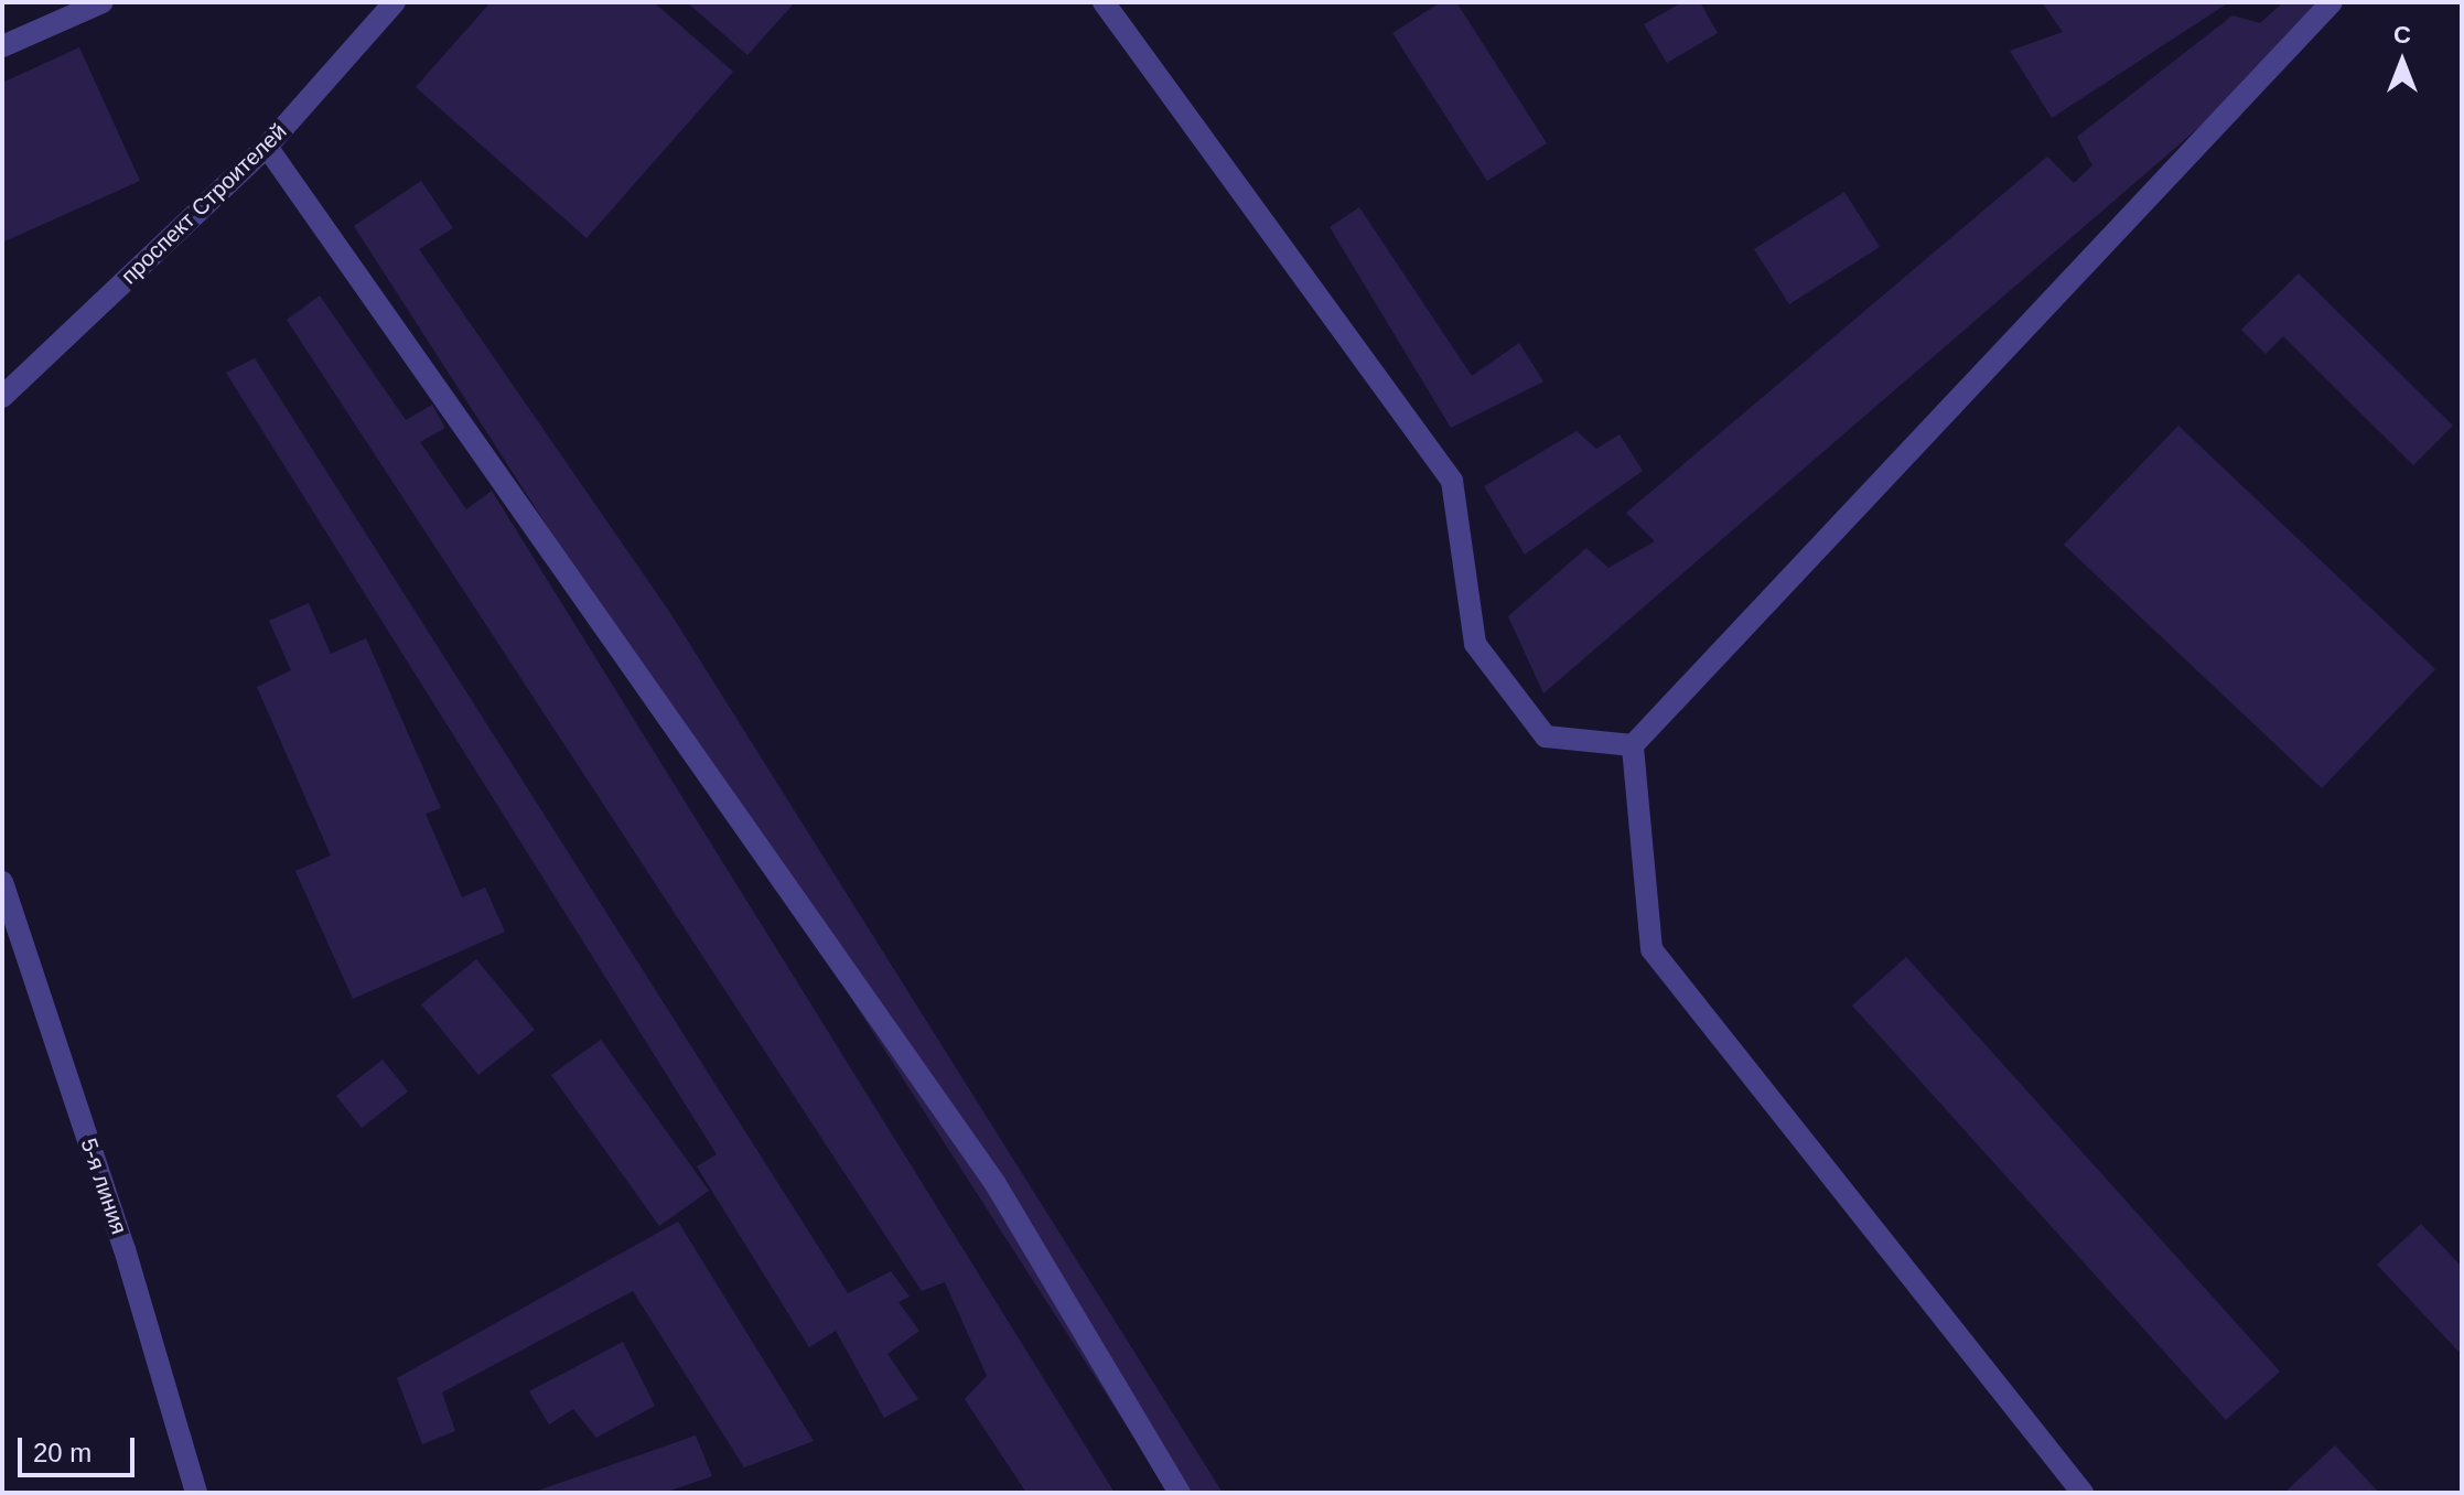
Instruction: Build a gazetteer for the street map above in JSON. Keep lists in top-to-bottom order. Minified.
{"streets":{"street":["проспект Строителей","5-я линия"]},"scale_bar":"20 m","north":"top"}
